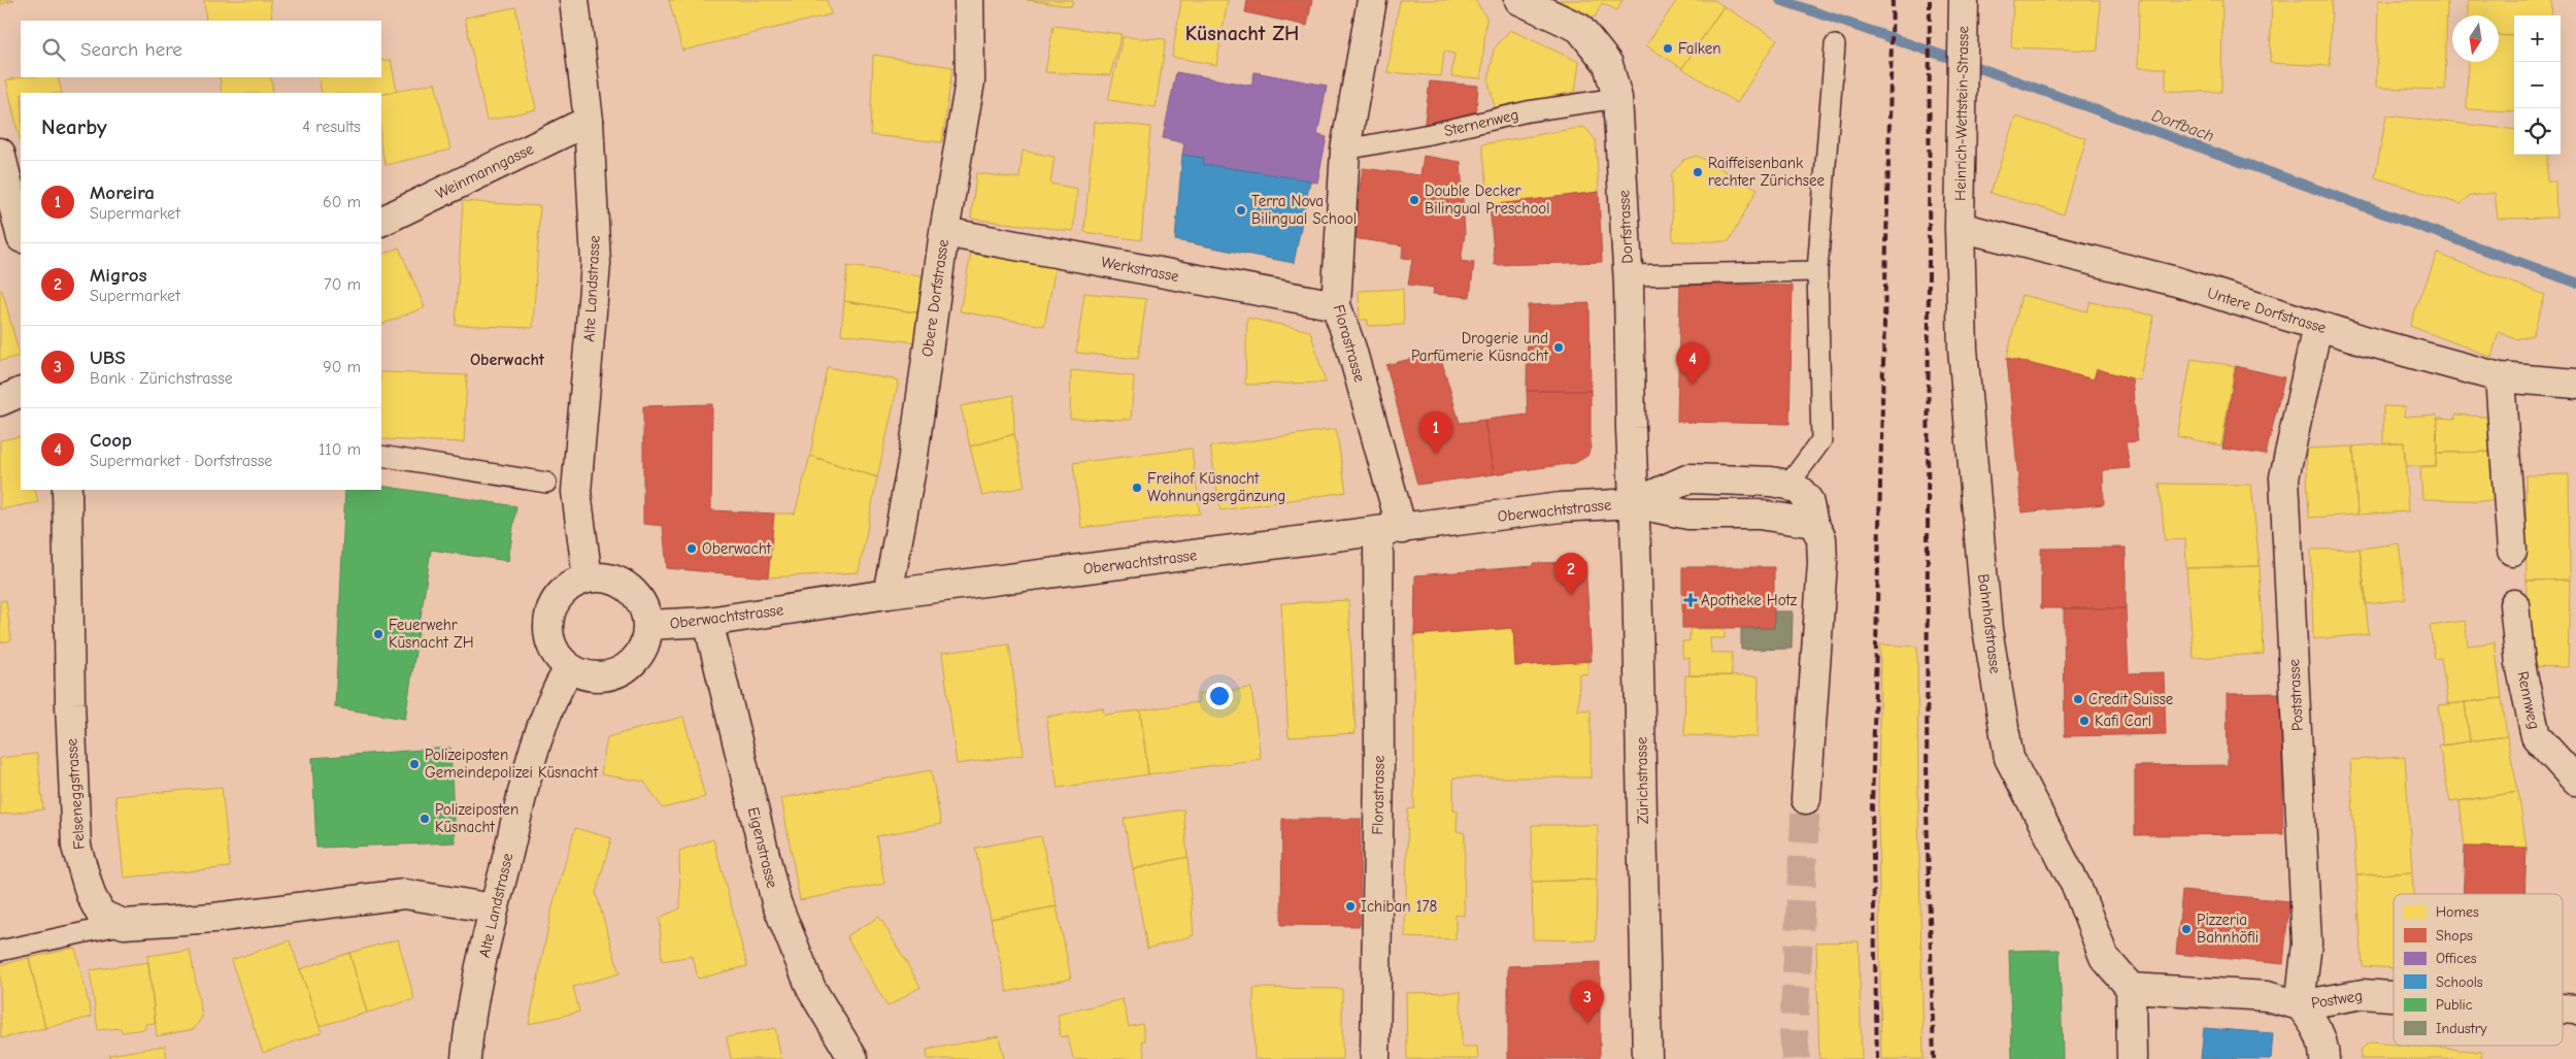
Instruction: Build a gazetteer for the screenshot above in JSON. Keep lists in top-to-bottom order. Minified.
{"streets":{"street":["Heinrich-Wettstein-Strasse","Weinmanngasse","Dorfstrasse","Werkstrasse","Alte Landstrasse","Obere Dorfstrasse","Untere Dorfstrasse","Florastrasse","Oberwachtstrasse","Bahnhofstrasse","Poststrasse","Rennweg","Zürichstrasse","Felseneggstrasse","Eigenstrasse","Postweg"],"lane":["Sternenweg"]},"crossings":[["Heinrich-Wettstein-Strasse","Untere Dorfstrasse"],["Heinrich-Wettstein-Strasse","Bahnhofstrasse"],["Sternenweg","Dorfstrasse"],["Sternenweg","Florastrasse"],["Weinmanngasse","Alte Landstrasse"],["Dorfstrasse","Oberwachtstrasse"],["Dorfstrasse","Zürichstrasse"],["Werkstrasse","Obere Dorfstrasse"],["Werkstrasse","Florastrasse"],["Alte Landstrasse","Oberwachtstrasse"],["Alte Landstrasse","Felseneggstrasse"],["Obere Dorfstrasse","Oberwachtstrasse"],["Untere Dorfstrasse","Bahnhofstrasse"],["Untere Dorfstrasse","Poststrasse"],["Florastrasse","Oberwachtstrasse"],["Oberwachtstrasse","Zürichstrasse"],["Oberwachtstrasse","Eigenstrasse"],["Bahnhofstrasse","Postweg"],["Poststrasse","Postweg"]],"districts":["Küsnacht ZH","Oberwacht"],"water":["Dorfbach"],"places":{"other":["Falken","Raiffeisenbank rechter Zürichsee","Double Decker Bilingual Preschool","Terra Nova Bilingual School","Drogerie und Parfümerie Küsnacht","Freihof Küsnacht Wohnungsergänzung","Oberwacht","Feuerwehr Küsnacht ZH","Credit Suisse","Kafi Carl","Polizeiposten Gemeindepolizei Küsnacht","Polizeiposten Küsnacht","Ichiban 178","Pizzeria Bahnhöfli"],"health":["Apotheke Hotz"]},"legend":["Homes","Shops","Offices","Schools","Public","Industry"],"north":"bottom","page":{"map_buttons":["+","−"],"search":"Search here","heading":["Nearby","4 results"],"list":[{"mark":"1","name":"Moreira","note":"Supermarket","value":"60 m"},{"mark":"2","name":"Migros","note":"Supermarket","value":"70 m"},{"mark":"3","name":"UBS","note":"Bank · Zürichstrasse","value":"90 m"},{"mark":"4","name":"Coop","note":"Supermarket · Dorfstrasse","value":"110 m"}],"pins":["4","1","2","3"]}}
